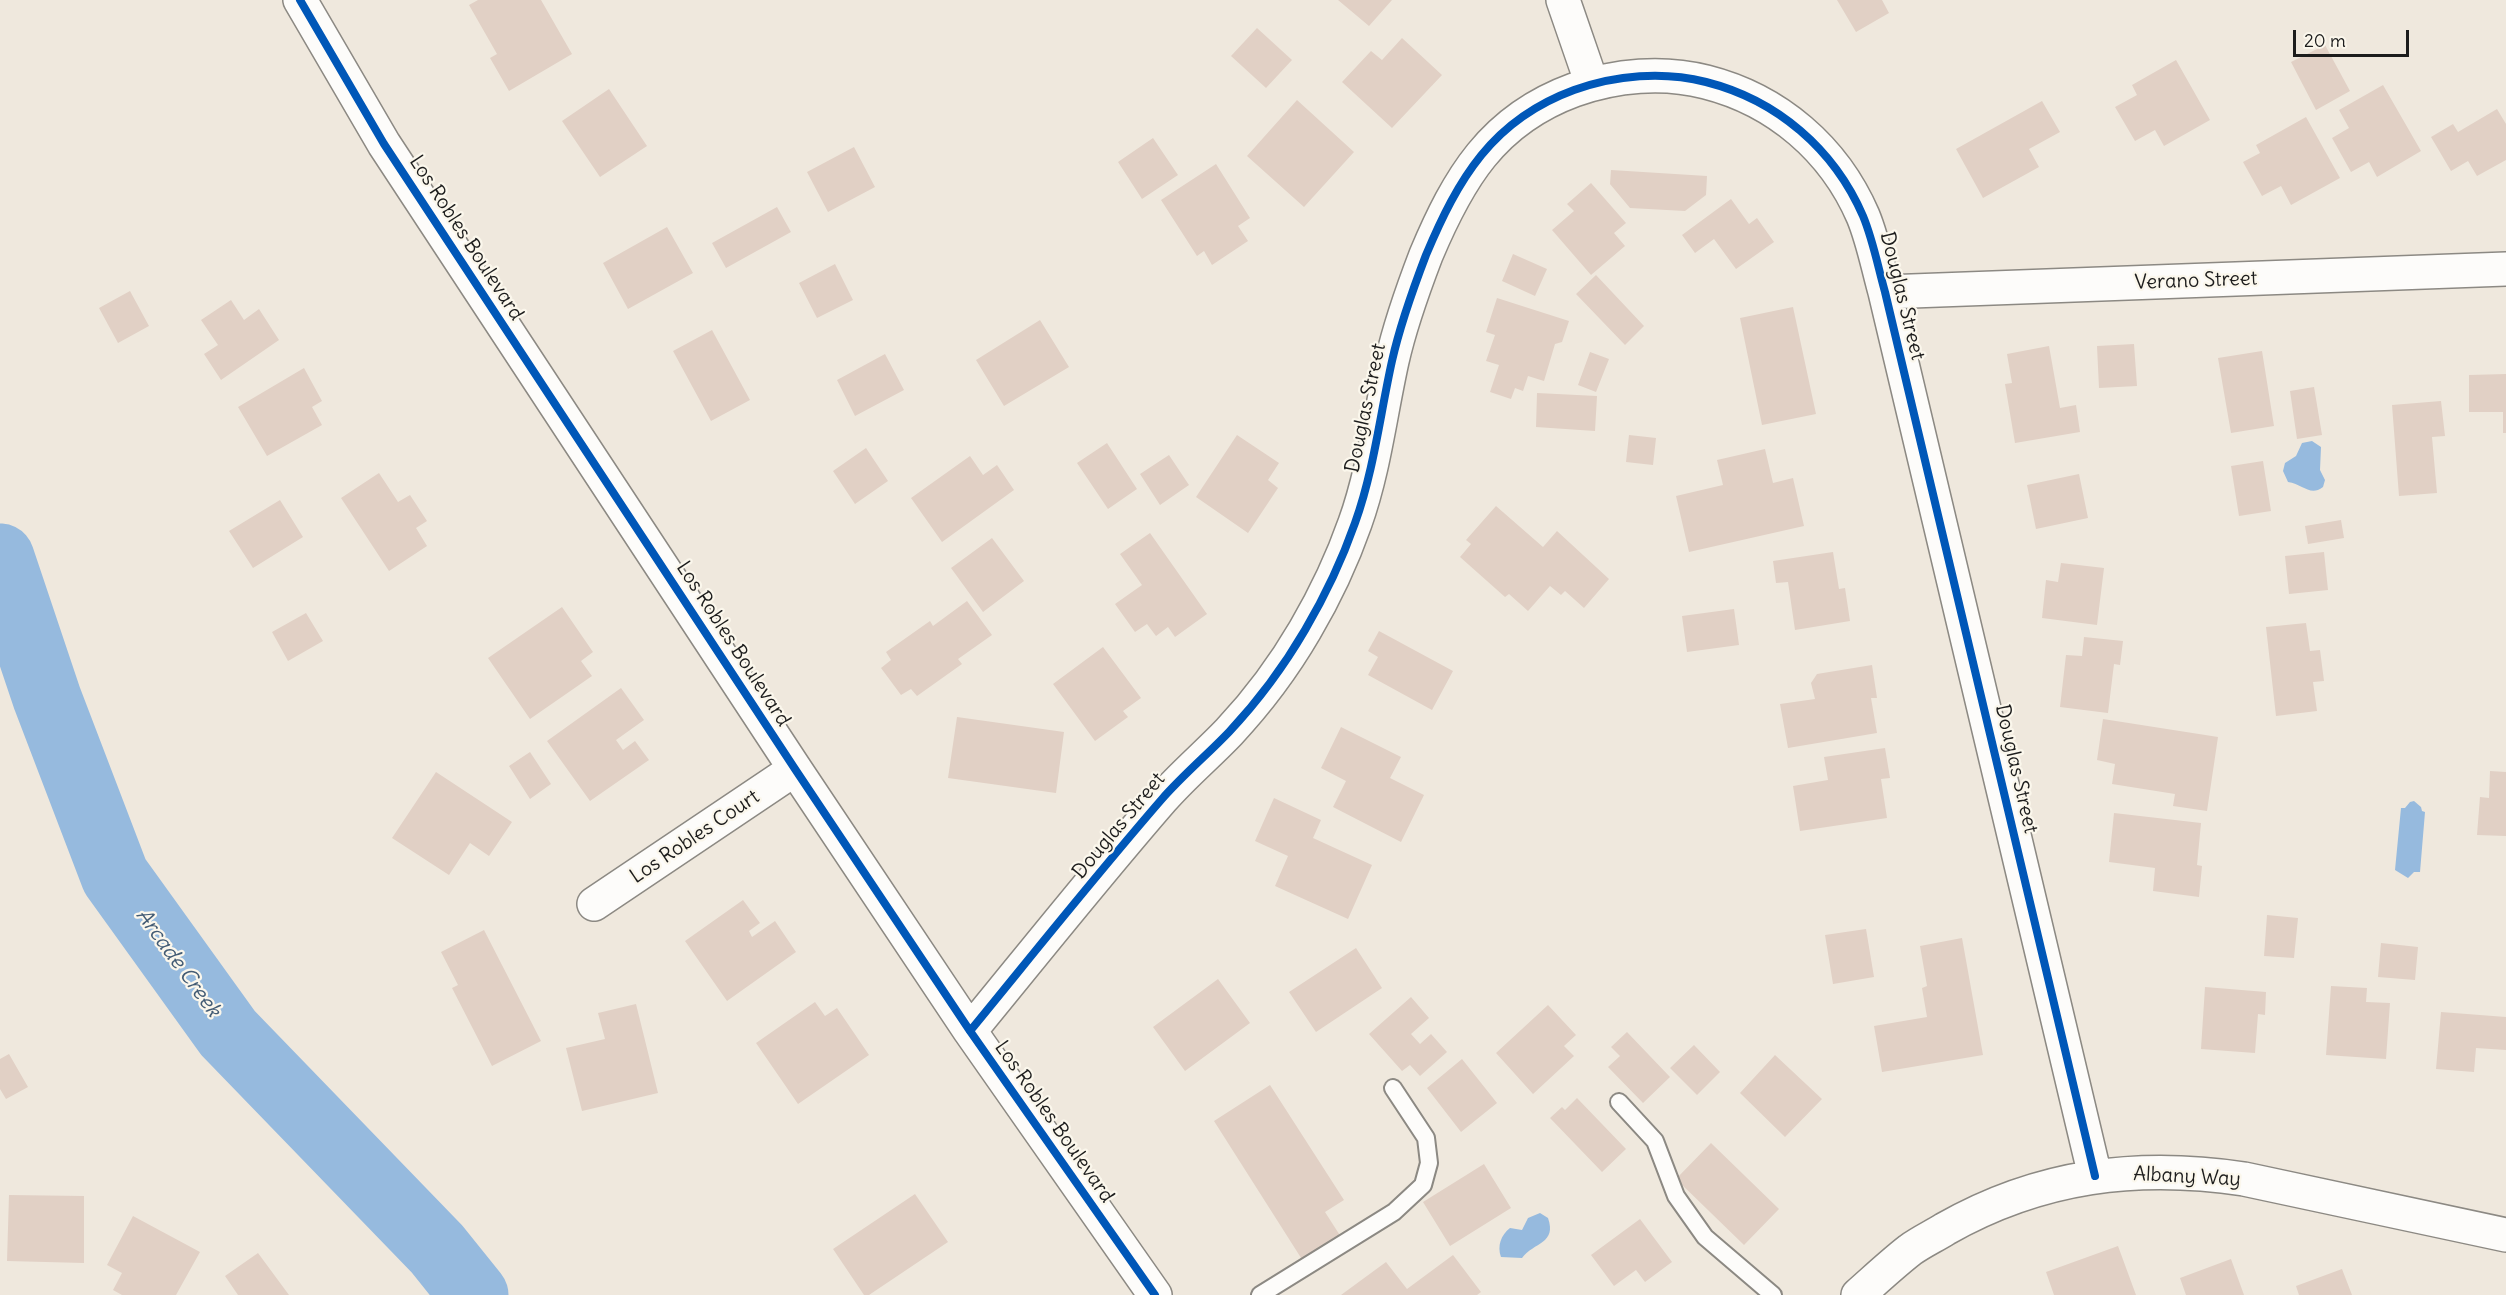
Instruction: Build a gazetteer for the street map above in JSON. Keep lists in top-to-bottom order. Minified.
{"streets":{"street":["Los Robles Boulevard","Verano Street","Douglas Street","Los Robles Court","Albany Way"]},"crossings":[["Los Robles Boulevard","Douglas Street"],["Los Robles Boulevard","Los Robles Court"],["Verano Street","Douglas Street"],["Douglas Street","Albany Way"]],"water":["Arcade Creek"],"scale_bar":"20 m"}
